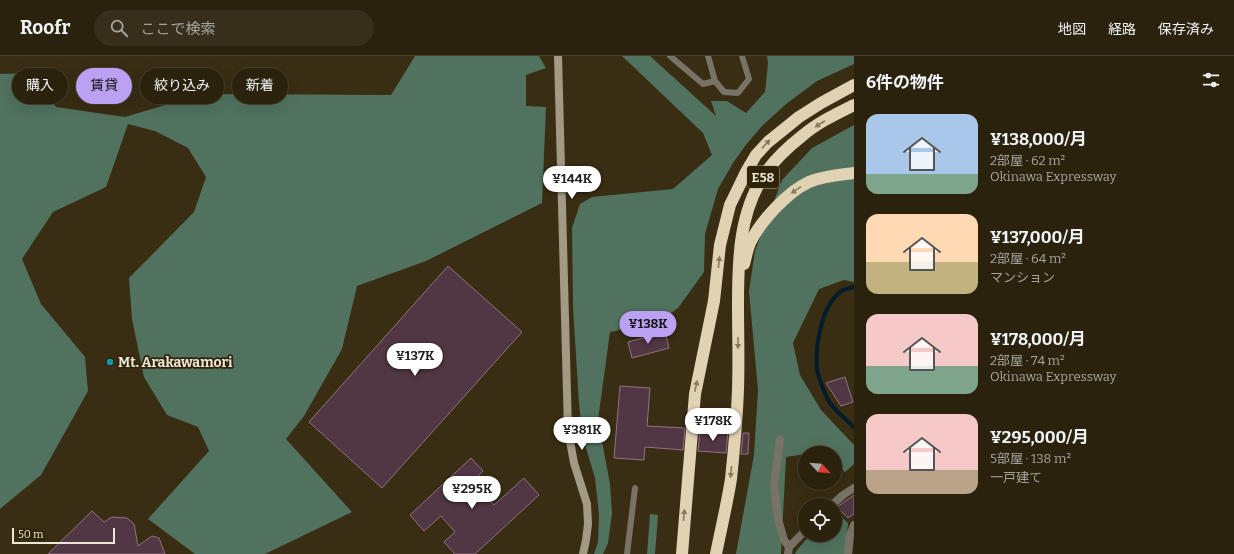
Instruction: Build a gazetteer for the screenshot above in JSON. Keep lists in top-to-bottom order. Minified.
{"streets":{"highway":["E58"]},"places":["Mt. Arakawamori"],"scale_bar":"50 m","north":"bottom right","page":{"header":"Roofr","search":"ここで検索","nav":["地図","経路","保存済み"],"heading":"6件の物件","chip":["購入","賃貸","絞り込み","新着"],"list":[{"name":"¥138,000/月","note":"2部屋 · 62 m² · Okinawa Expressway"},{"name":"¥137,000/月","note":"2部屋 · 64 m² · マンション"},{"name":"¥178,000/月","note":"2部屋 · 74 m² · Okinawa Expressway"},{"name":"¥295,000/月","note":"5部屋 · 138 m² · 一戸建て"}],"price":["¥144K","¥138K","¥137K","¥178K","¥381K","¥295K"],"scale":"50 m"}}
